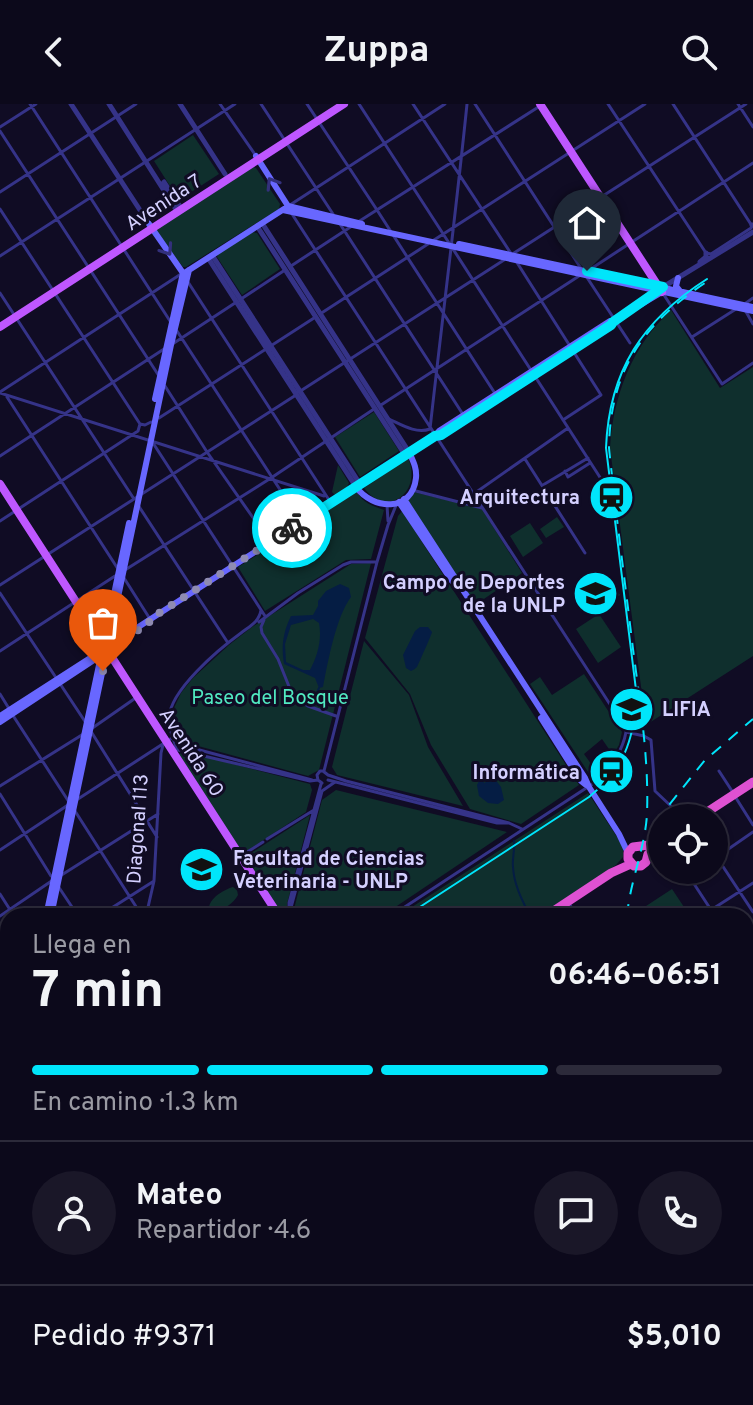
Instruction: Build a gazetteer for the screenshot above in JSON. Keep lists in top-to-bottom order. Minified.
{"streets":{"main road":["Avenida 7","Avenida 60"],"street":["Diagonal 113"]},"crossings":[["Avenida 60","Diagonal 113"]],"parks":["Paseo del Bosque"],"places":{"station":["Arquitectura","Informática"],"school or university":["Campo de Deportes de la UNLP","LIFIA","Facultad de Ciencias Veterinaria - UNLP"]},"page":{"header":"Zuppa","heading":["7 min","Llega en","06:46–06:51"],"panel":["Mateo","Repartidor · 4.6","Pedido #9371","$5,010"],"bar":"En camino · 1.3 km"}}
